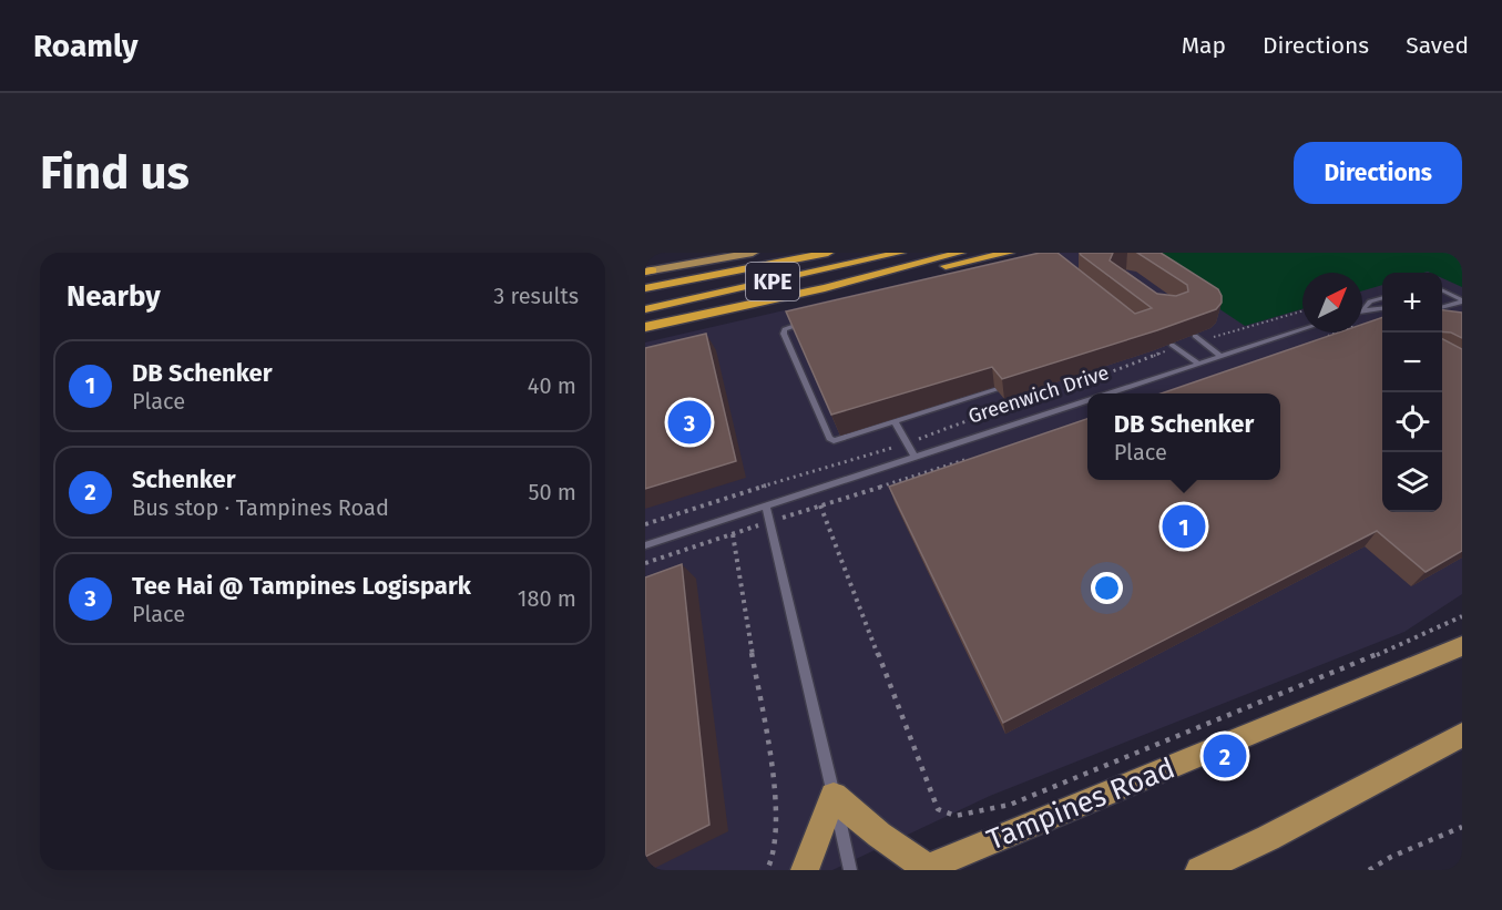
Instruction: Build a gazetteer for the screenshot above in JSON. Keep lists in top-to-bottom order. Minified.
{"streets":{"highway":["KPE"],"main road":["Tampines Road"],"lane":["Greenwich Drive"]},"north":"top right","page":{"header":"Roamly","nav":["Map","Directions","Saved"],"buttons":"Directions","title":"Find us","heading":["Nearby","3 results"],"map_buttons":["+","−"],"list":[{"mark":"1","name":"DB Schenker","note":"Place","value":"40 m"},{"mark":"2","name":"Schenker","note":"Bus stop · Tampines Road","value":"50 m"},{"mark":"3","name":"Tee Hai @ Tampines Logispark","note":"Place","value":"180 m"}],"popup":["DB Schenker","Place"],"pins":["3","1","2"]}}
